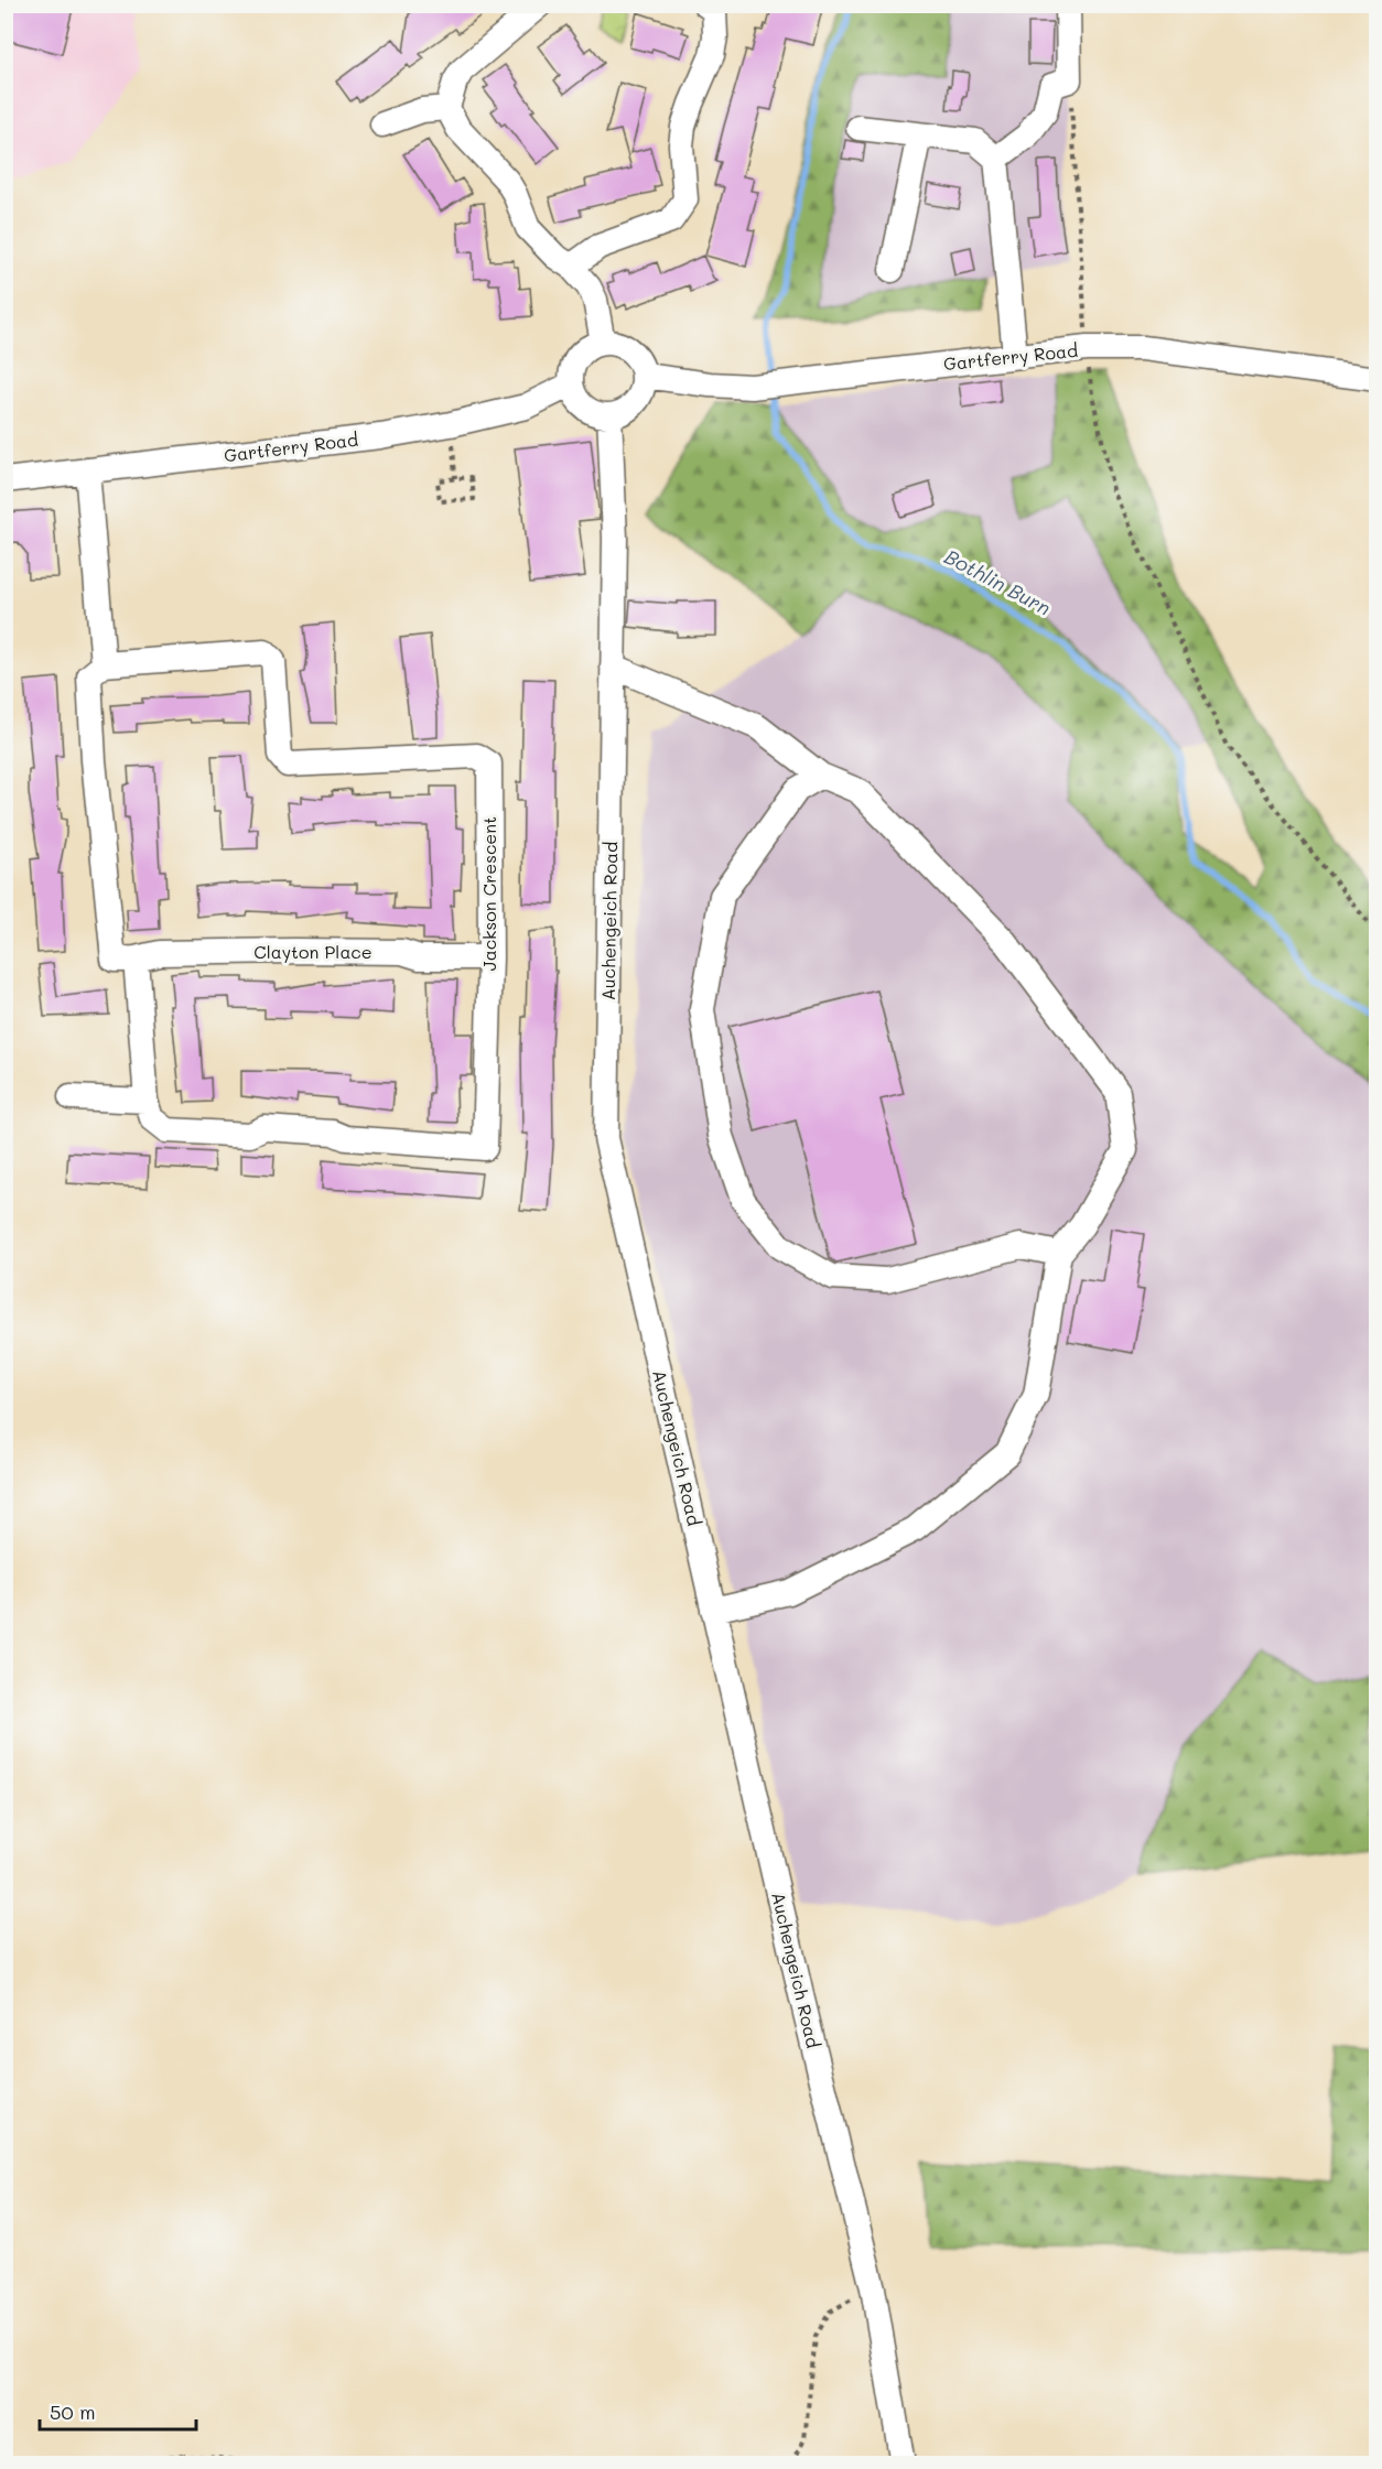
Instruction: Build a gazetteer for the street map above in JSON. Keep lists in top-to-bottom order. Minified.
{"streets":{"street":["Gartferry Road","Jackson Crescent","Auchengeich Road","Clayton Place"]},"crossings":[["Gartferry Road","Auchengeich Road"],["Jackson Crescent","Clayton Place"]],"water":["Bothlin Burn"],"scale_bar":"50 m"}
